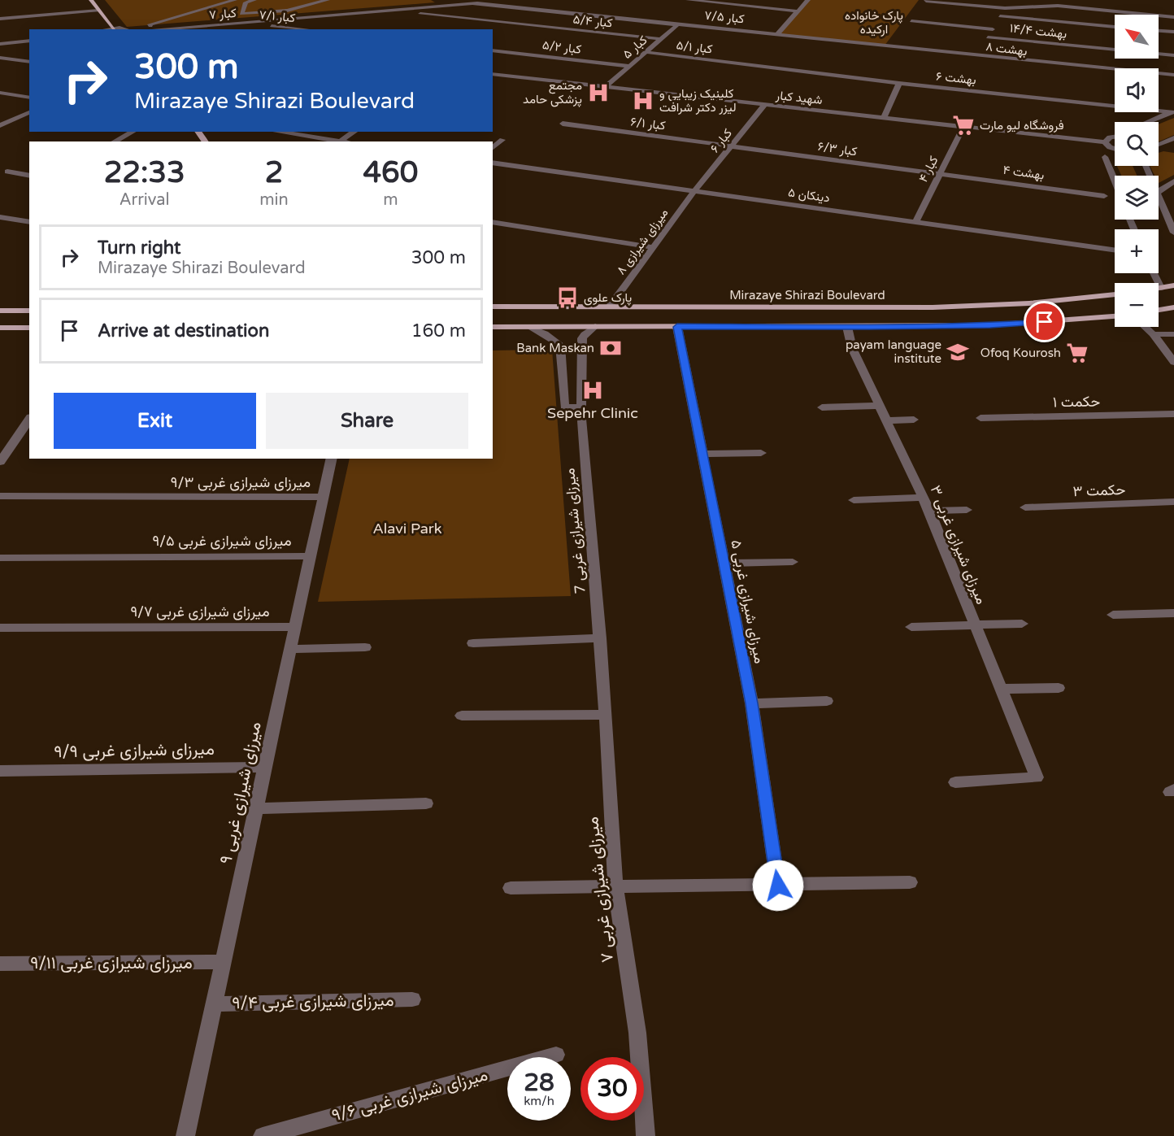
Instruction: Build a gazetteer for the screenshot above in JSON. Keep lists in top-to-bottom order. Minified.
{"streets":{"main road":["Mirazaye Shirazi Boulevard"],"street":["۷ کبار","۷/۱ کبار","۷/۵ کبار","۵/۴ کبار","۱۴/۴ بهشت","۵/۲ کبار","۵ کبار","۵/۱ کبار","۸ بهشت","۶ بهشت","شهید کبار","۶/۱ کبار","۶ کبار","۶/۳ کبار","۴ کبار","۴ بهشت","۵ دینکان","۸ میرزای شیرازی","۱ حکمت","میرزای شیرازی غربی ۹/۳","۳ حکمت","میرزای شیرازی غربی 7","میرزای شیرازی غربی ۹/۵","۳ میرزای شیرازی غربی","۵ میرزای شیرازی غربی","میرزای شیرازی غربی ۹/۷","میرزای شیرازی غربی ۹/۹","میرزای شیرازی غربی ۹","۷ میرزای شیرازی غربی","میرزای شیرازی غربی ۹/۱۱","۹/۴ میرزای شیرازی غربی","۹/۶ میرزای شیرازی غربی"]},"crossings":[["۷ کبار","۷/۱ کبار"],["۷ کبار","۷/۵ کبار"],["۷/۵ کبار","۵ کبار"],["۷/۵ کبار","۸ بهشت"],["۵/۴ کبار","۵ کبار"],["۵/۲ کبار","۵ کبار"],["۵ کبار","۵/۱ کبار"],["۵ کبار","شهید کبار"],["۵/۱ کبار","۶ بهشت"],["شهید کبار","۶ کبار"],["شهید کبار","۴ کبار"],["۶/۱ کبار","۶ کبار"],["۶/۱ کبار","۶/۳ کبار"],["۶ کبار","۶/۳ کبار"],["۶ کبار","۵ دینکان"],["۶ کبار","۸ میرزای شیرازی"],["۶/۳ کبار","۴ کبار"],["۶/۳ کبار","۴ بهشت"],["۴ کبار","۴ بهشت"],["۴ کبار","۵ دینکان"],["۵ دینکان","۸ میرزای شیرازی"],["۸ میرزای شیرازی","Mirazaye Shirazi Boulevard"],["میرزای شیرازی غربی ۹/۳","میرزای شیرازی غربی ۹"],["میرزای شیرازی غربی 7","۷ میرزای شیرازی غربی"],["میرزای شیرازی غربی ۹/۵","میرزای شیرازی غربی ۹"],["میرزای شیرازی غربی ۹/۷","میرزای شیرازی غربی ۹"],["میرزای شیرازی غربی ۹/۹","میرزای شیرازی غربی ۹"],["میرزای شیرازی غربی ۹","میرزای شیرازی غربی ۹/۱۱"],["میرزای شیرازی غربی ۹","۹/۴ میرزای شیرازی غربی"]],"parks":["پارک خانواده ارکیده","Alavi Park"],"places":{"hospital":["مجتمع پزشکی حامد","کلینیک زیبایی و لیزر دکتر شرافت","Sepehr Clinic"],"supermarket":["فروشگاه لیو مارت","Ofoq Kourosh"],"bus stop":["پارک علوی"],"bank":["Bank Maskan"],"school or university":["payam language institute"]},"north":"top left","page":{"map_buttons":["+","−"],"turn":["300 m","Mirazaye Shirazi Boulevard"],"eta":["22:33","Arrival","2","min","460","m"],"list":[{"name":"Turn right","note":"Mirazaye Shirazi Boulevard","value":"300 m"},{"name":"Arrive at destination","value":"160 m"}],"buttons":["Exit","Share"],"speed":"28 km/h","limit":"30"}}
